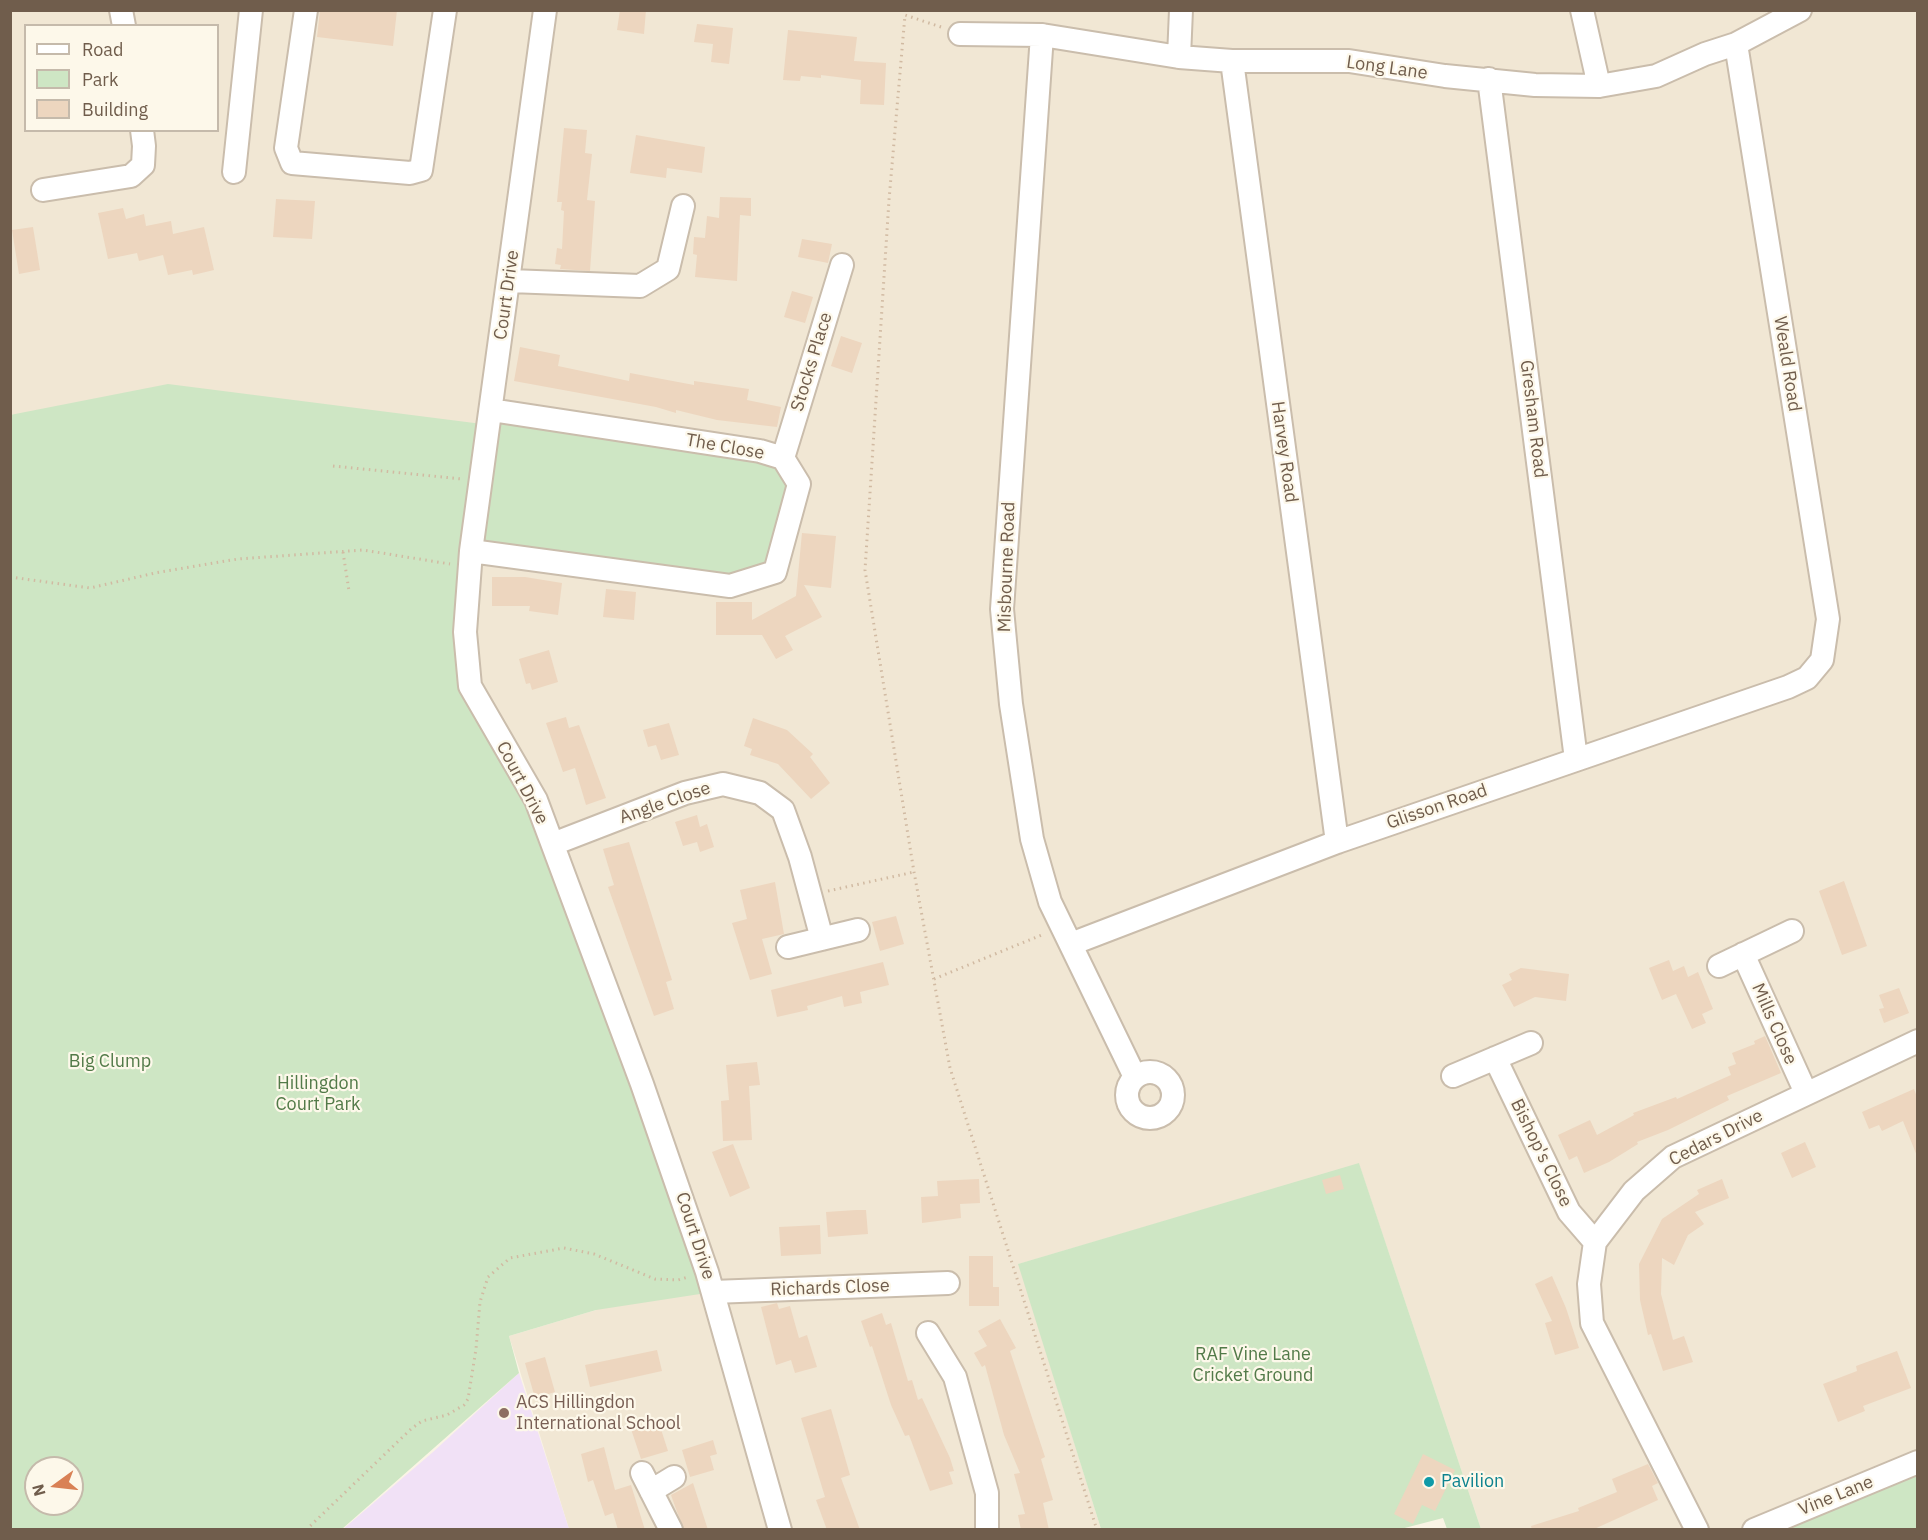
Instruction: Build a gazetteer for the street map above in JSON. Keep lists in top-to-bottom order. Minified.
{"streets":{"street":["Long Lane","Court Drive","Stocks Place","Weald Road","Gresham Road","The Close","Harvey Road","Misbourne Road","Angle Close","Glisson Road","Mills Close","Cedars Drive","Bishop's Close","Richards Close","Vine Lane"]},"crossings":[["Long Lane","Weald Road"],["Long Lane","Gresham Road"],["Long Lane","Harvey Road"],["Long Lane","Misbourne Road"],["Court Drive","The Close"],["Court Drive","Angle Close"],["Court Drive","Richards Close"],["Stocks Place","The Close"],["Weald Road","Glisson Road"],["Gresham Road","Glisson Road"],["Harvey Road","Glisson Road"],["Misbourne Road","Glisson Road"],["Mills Close","Cedars Drive"],["Cedars Drive","Bishop's Close"]],"parks":["Big Clump","Hillingdon Court Park","RAF Vine Lane Cricket Ground"],"places":["ACS Hillingdon International School","Pavilion"],"legend":["Road","Park","Building"],"north":"left"}
